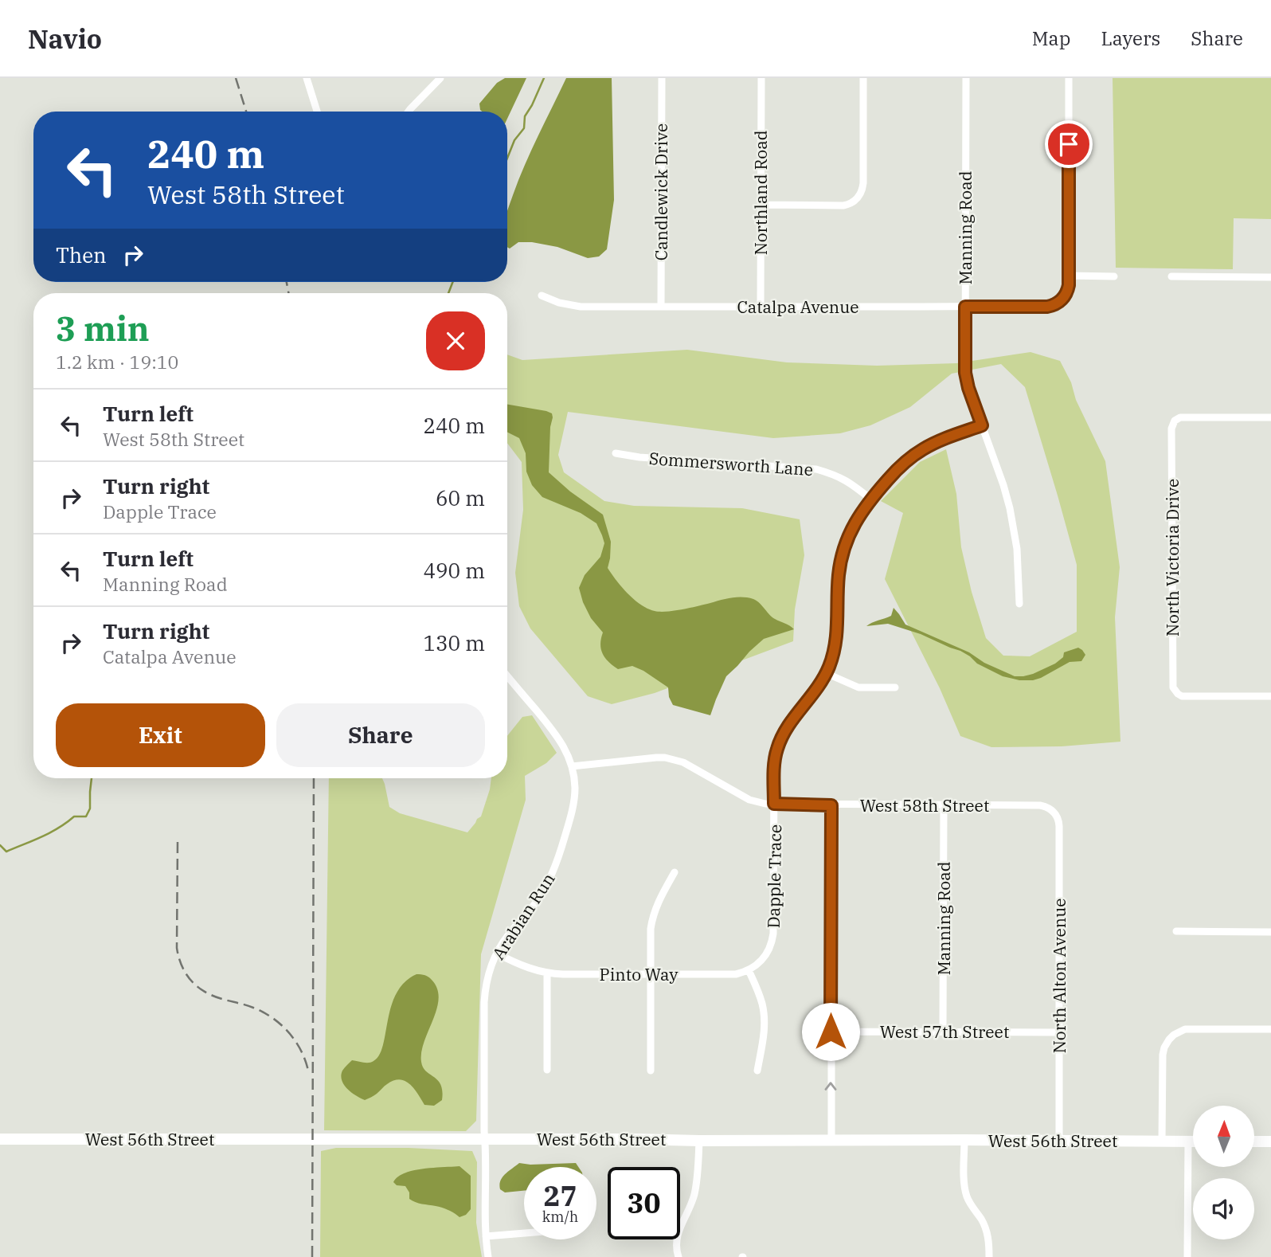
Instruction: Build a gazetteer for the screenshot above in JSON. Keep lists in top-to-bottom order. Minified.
{"streets":{"main road":["West 56th Street"],"street":["Candlewick Drive","Northland Road","Manning Road","Catalpa Avenue","Sommersworth Lane","North Victoria Drive","West 58th Street","Dapple Trace","Arabian Run","Pinto Way","North Alton Avenue","West 57th Street"]},"crossings":[["Candlewick Drive","Catalpa Avenue"],["Northland Road","Catalpa Avenue"],["Manning Road","Catalpa Avenue"],["Manning Road","West 58th Street"],["Manning Road","Dapple Trace"],["Manning Road","West 57th Street"],["Sommersworth Lane","Dapple Trace"],["West 58th Street","Dapple Trace"],["West 58th Street","Arabian Run"],["West 58th Street","North Alton Avenue"],["Dapple Trace","Pinto Way"],["Arabian Run","Pinto Way"],["Arabian Run","West 56th Street"],["North Alton Avenue","West 57th Street"],["North Alton Avenue","West 56th Street"]],"north":"top","page":{"header":"Navio","nav":["Map","Layers","Share"],"turn":["240 m","West 58th Street"],"then":"Then","heading":["3 min","1.2 km · 19:10"],"list":[{"name":"Turn left","note":"West 58th Street","value":"240 m"},{"name":"Turn right","note":"Dapple Trace","value":"60 m"},{"name":"Turn left","note":"Manning Road","value":"490 m"},{"name":"Turn right","note":"Catalpa Avenue","value":"130 m"}],"buttons":["Exit","Share"],"speed":"27 km/h","limit":"30"}}
